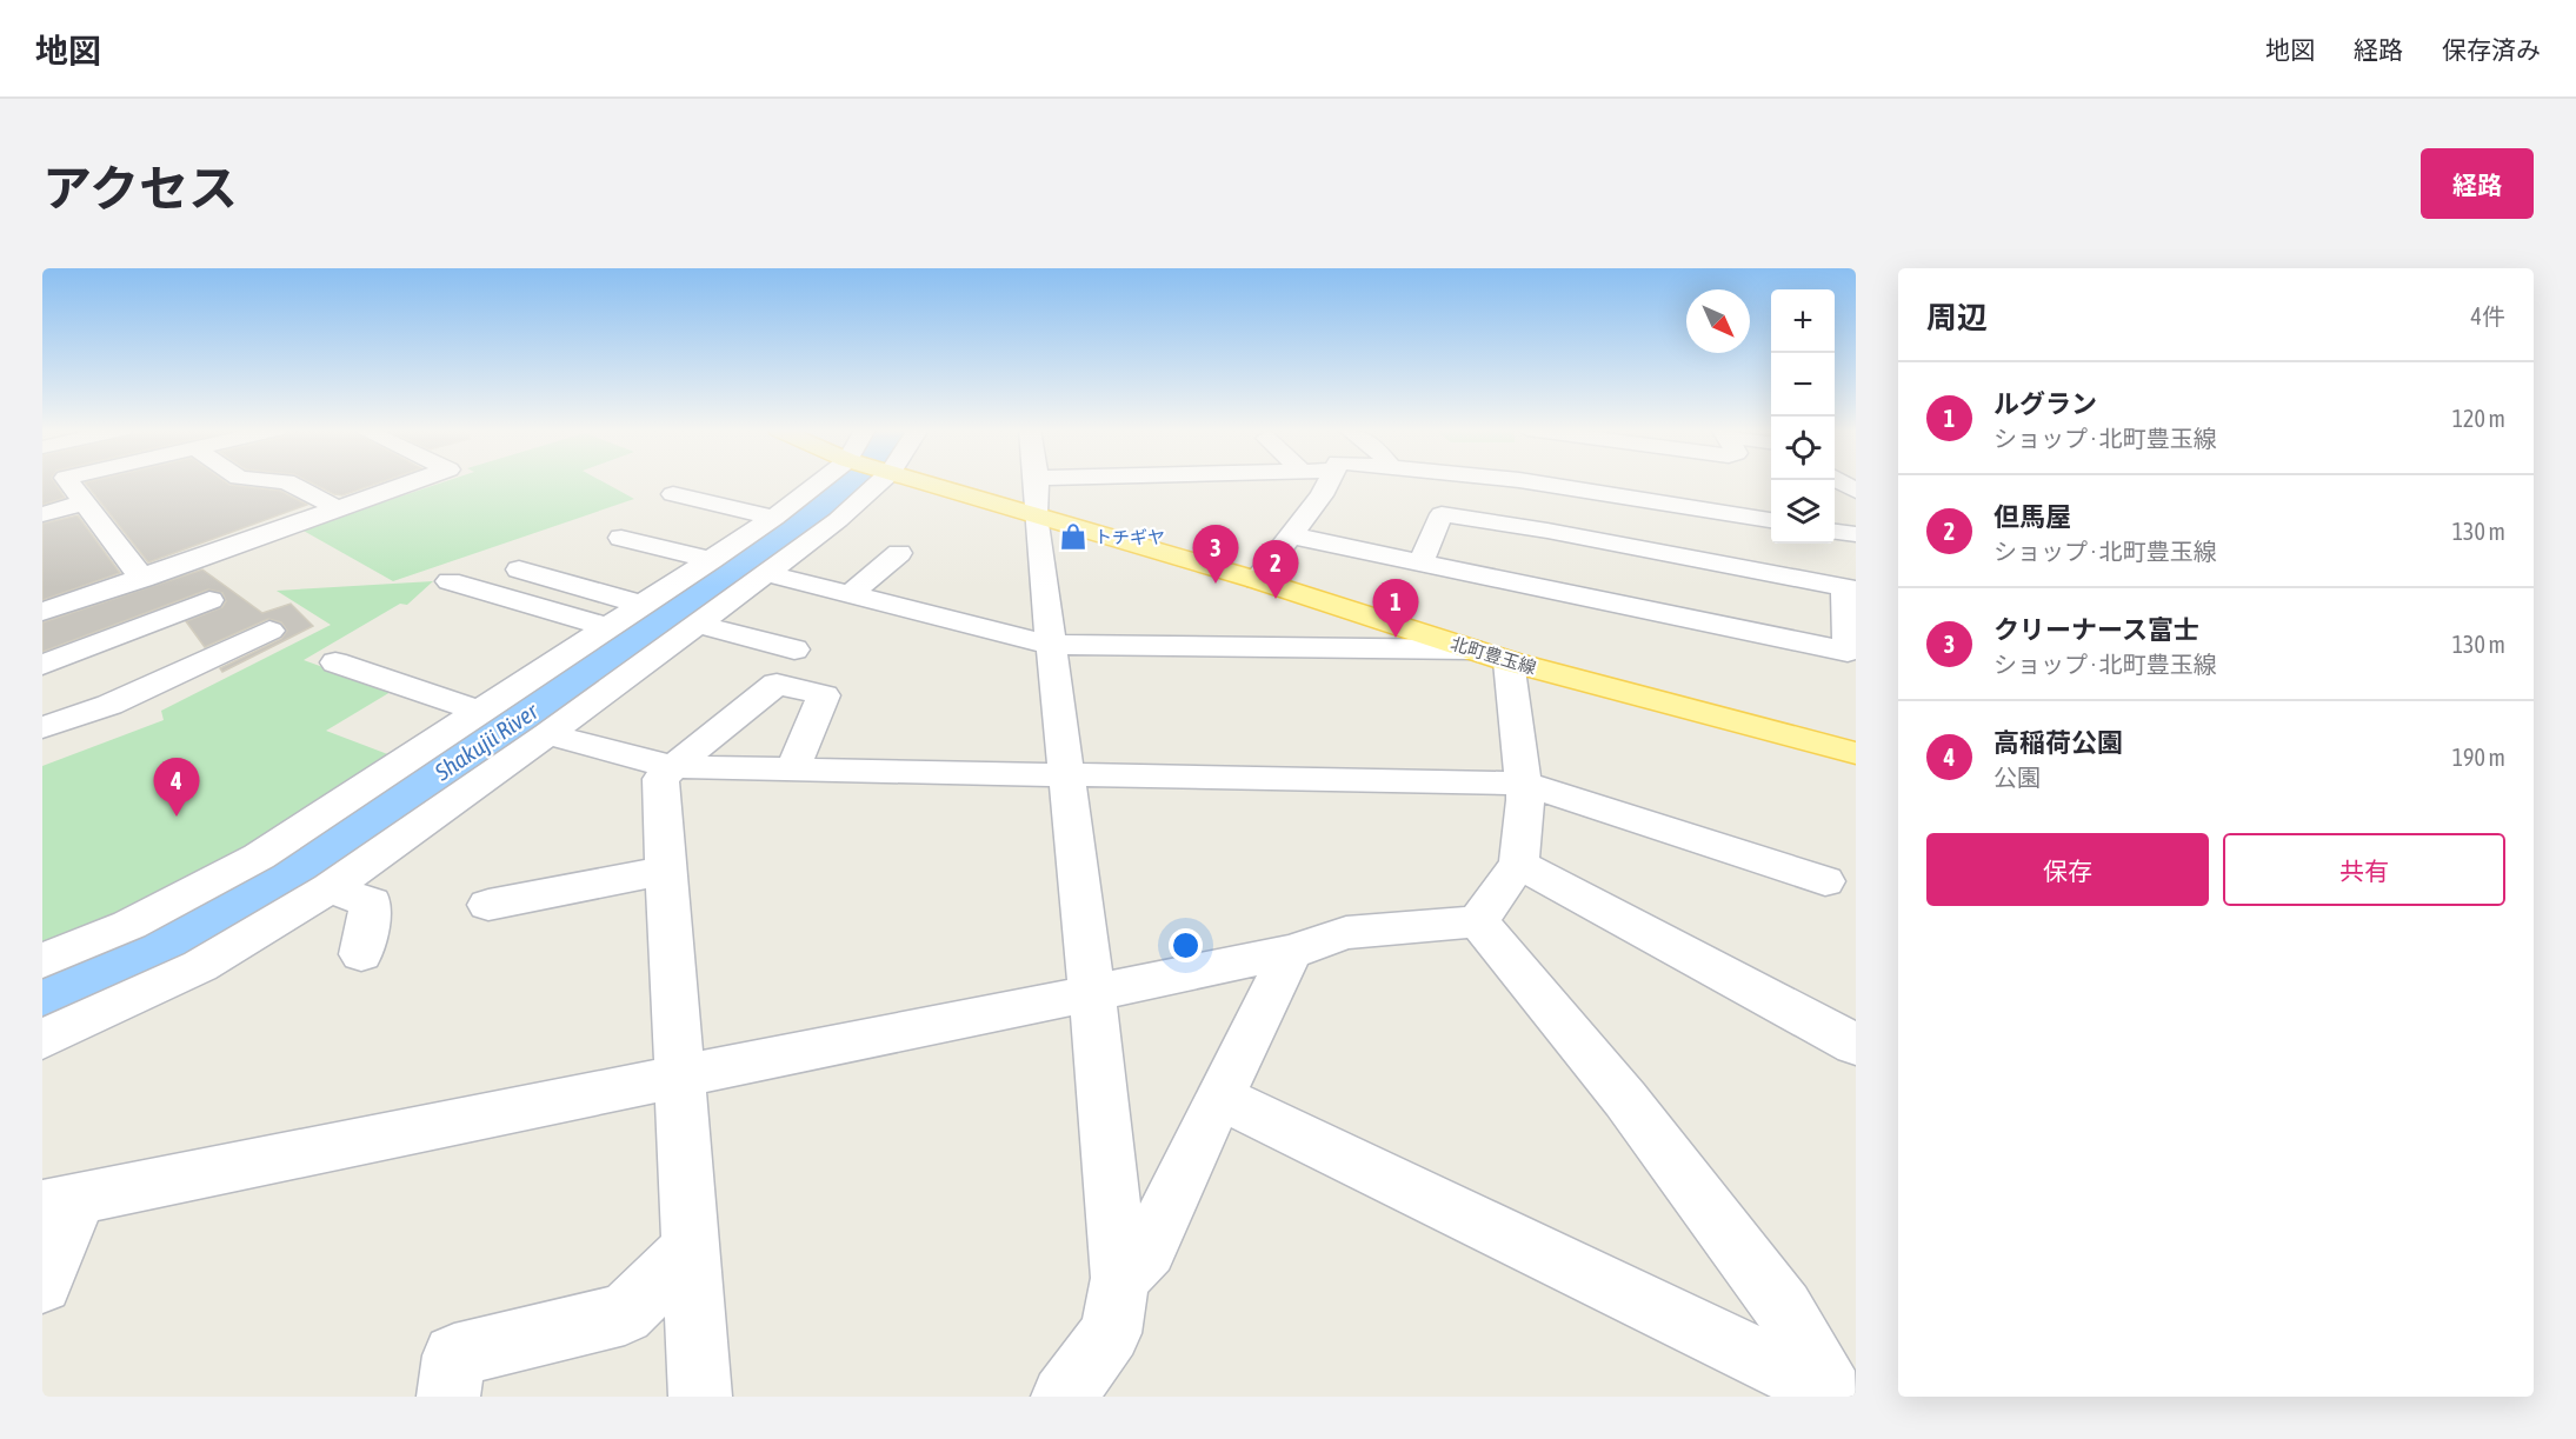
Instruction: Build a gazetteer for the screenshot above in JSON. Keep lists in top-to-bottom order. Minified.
{"streets":{"main road":["北町豊玉線"]},"water":["Shakujii River"],"places":{"shop":["トチギヤ"]},"north":"bottom right","page":{"header":"地図","nav":["地図","経路","保存済み"],"title":"アクセス","buttons":["経路",["保存","共有"]],"heading":["周辺","4件"],"map_buttons":["+","−"],"list":[{"mark":"1","name":"ルグラン","note":"ショップ · 北町豊玉線","value":"120 m"},{"mark":"2","name":"但馬屋","note":"ショップ · 北町豊玉線","value":"130 m"},{"mark":"3","name":"クリーナース富士","note":"ショップ · 北町豊玉線","value":"130 m"},{"mark":"4","name":"高稲荷公園","note":"公園","value":"190 m"}],"pins":["3","2","1","4"]}}
